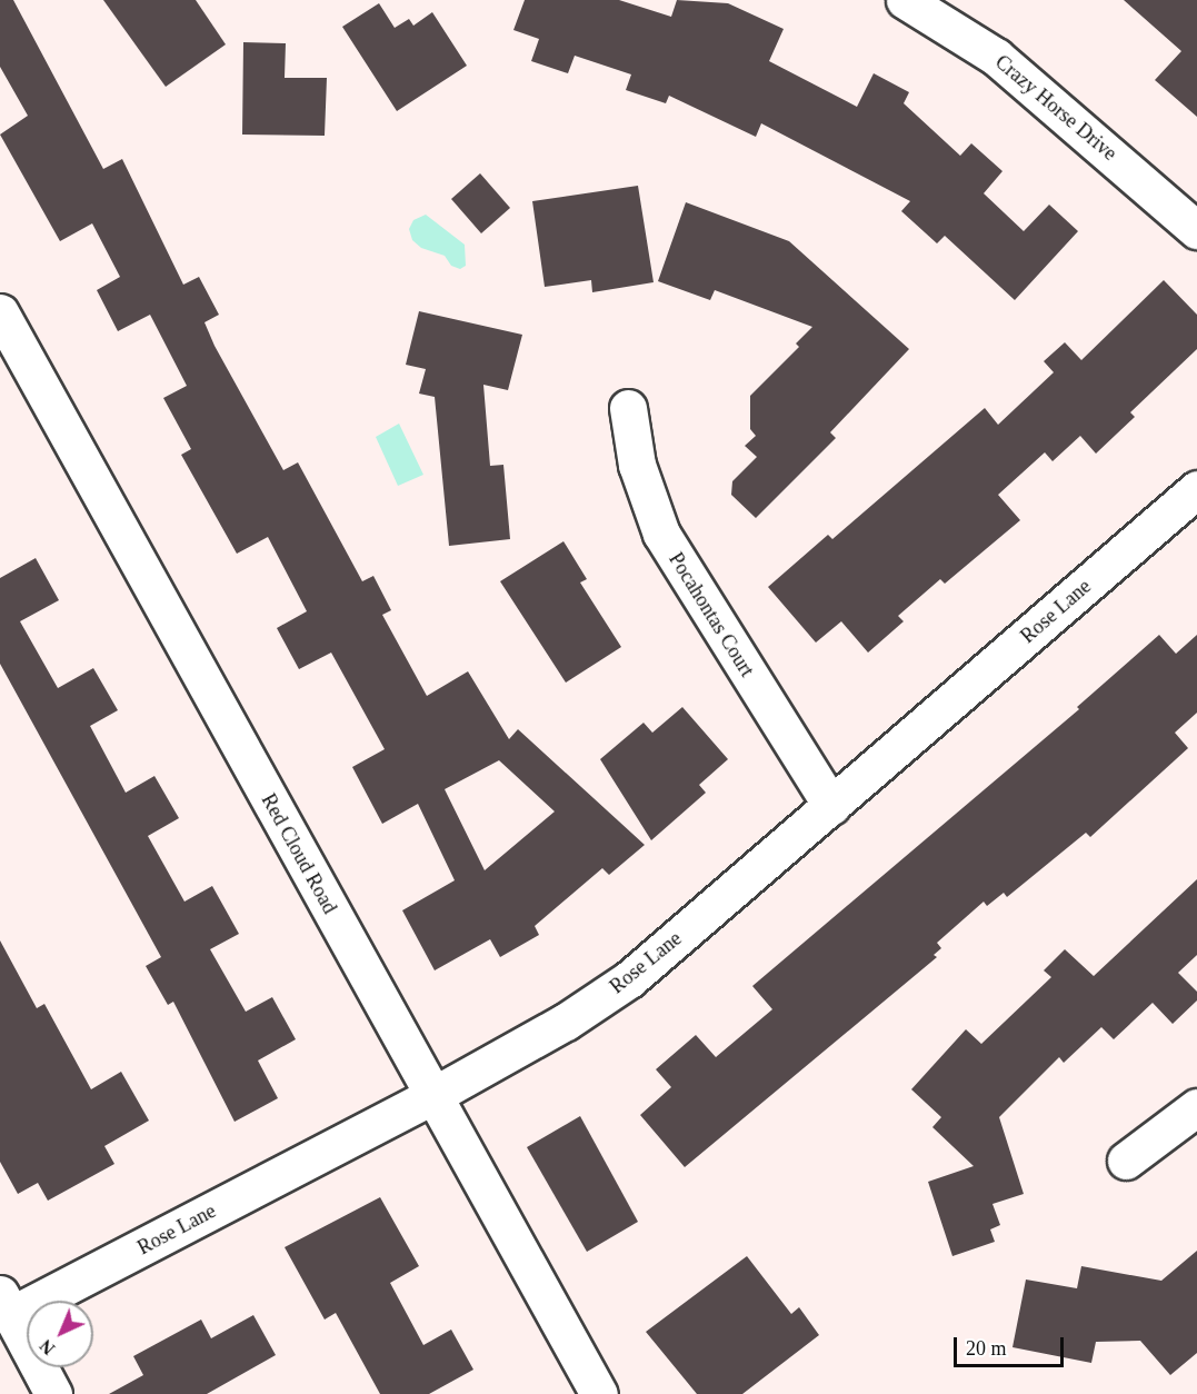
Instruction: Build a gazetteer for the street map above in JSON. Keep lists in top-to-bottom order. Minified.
{"streets":{"street":["Crazy Horse Drive","Rose Lane","Pocahontas Court","Red Cloud Road"]},"crossings":[["Rose Lane","Pocahontas Court"],["Rose Lane","Red Cloud Road"]],"scale_bar":"20 m","north":"bottom left"}
